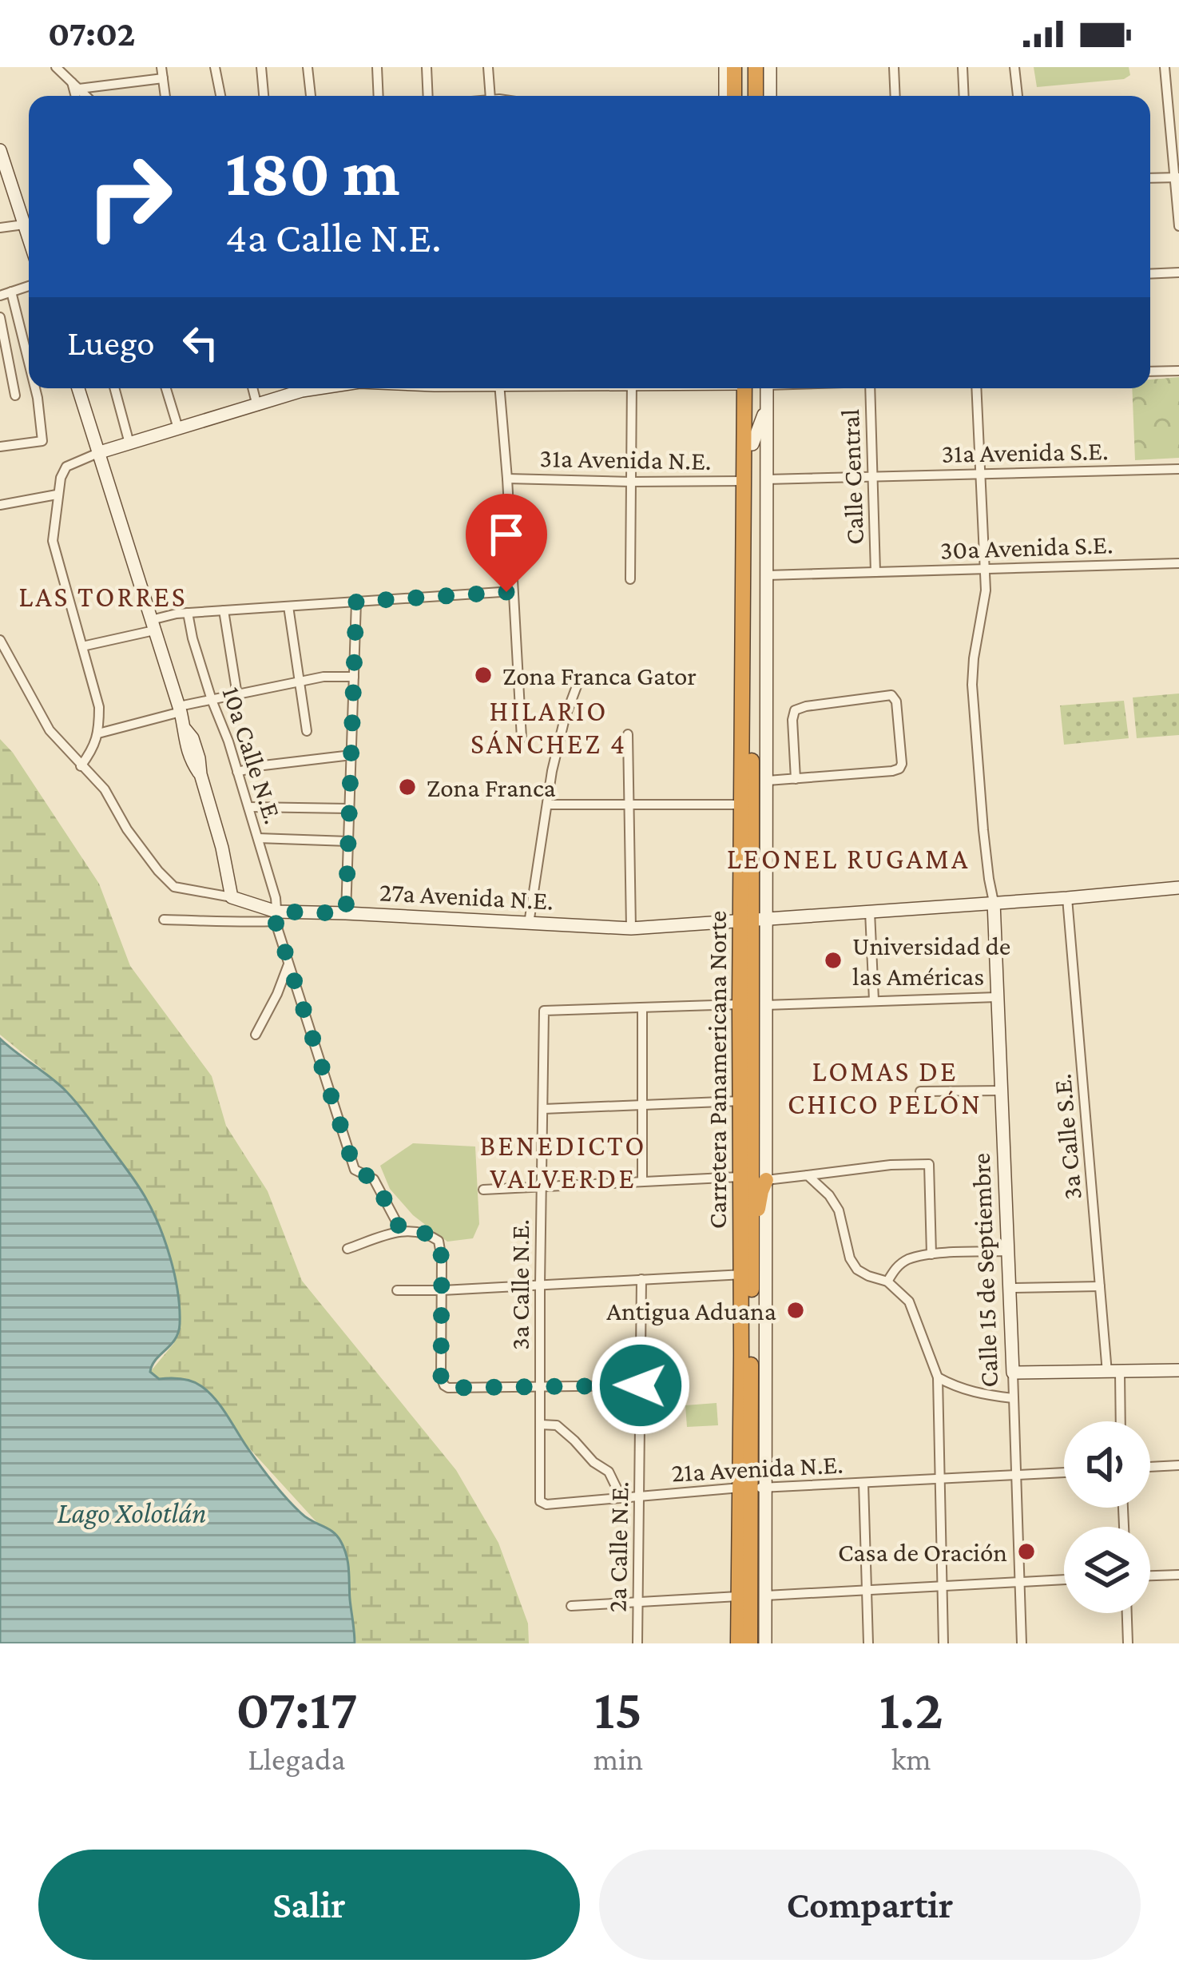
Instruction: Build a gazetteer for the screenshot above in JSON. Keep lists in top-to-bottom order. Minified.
{"streets":{"highway":["Carretera Panamericana Norte"],"street":["31a Avenida S.E.","31a Avenida N.E.","Calle Central","30a Avenida S.E.","10a Calle N.E.","27a Avenida N.E.","3a Calle S.E.","Calle 15 de Septiembre","3a Calle N.E.","21a Avenida N.E.","2a Calle N.E."]},"crossings":[["31a Avenida S.E.","Calle Central"],["31a Avenida S.E.","Calle 15 de Septiembre"],["31a Avenida N.E.","Carretera Panamericana Norte"],["Calle Central","30a Avenida S.E."],["30a Avenida S.E.","Calle 15 de Septiembre"],["10a Calle N.E.","27a Avenida N.E."],["27a Avenida N.E.","Carretera Panamericana Norte"],["27a Avenida N.E.","3a Calle S.E."],["27a Avenida N.E.","Calle 15 de Septiembre"],["Carretera Panamericana Norte","21a Avenida N.E."],["Calle 15 de Septiembre","21a Avenida N.E."],["3a Calle N.E.","21a Avenida N.E."],["21a Avenida N.E.","2a Calle N.E."]],"districts":["LAS TORRES","HILARIO SÁNCHEZ 4","LEONEL RUGAMA","LOMAS DE CHICO PELÓN","BENEDICTO VALVERDE"],"water":["Lago Xolotlán"],"places":["Zona Franca Gator","Zona Franca","Universidad de las Américas","Antigua Aduana","Casa de Oración"],"page":{"status":"07:02","turn":["180 m","4a Calle N.E."],"then":"Luego","eta":["07:17","Llegada","15","min","1.2","km"],"buttons":["Salir","Compartir"]}}
